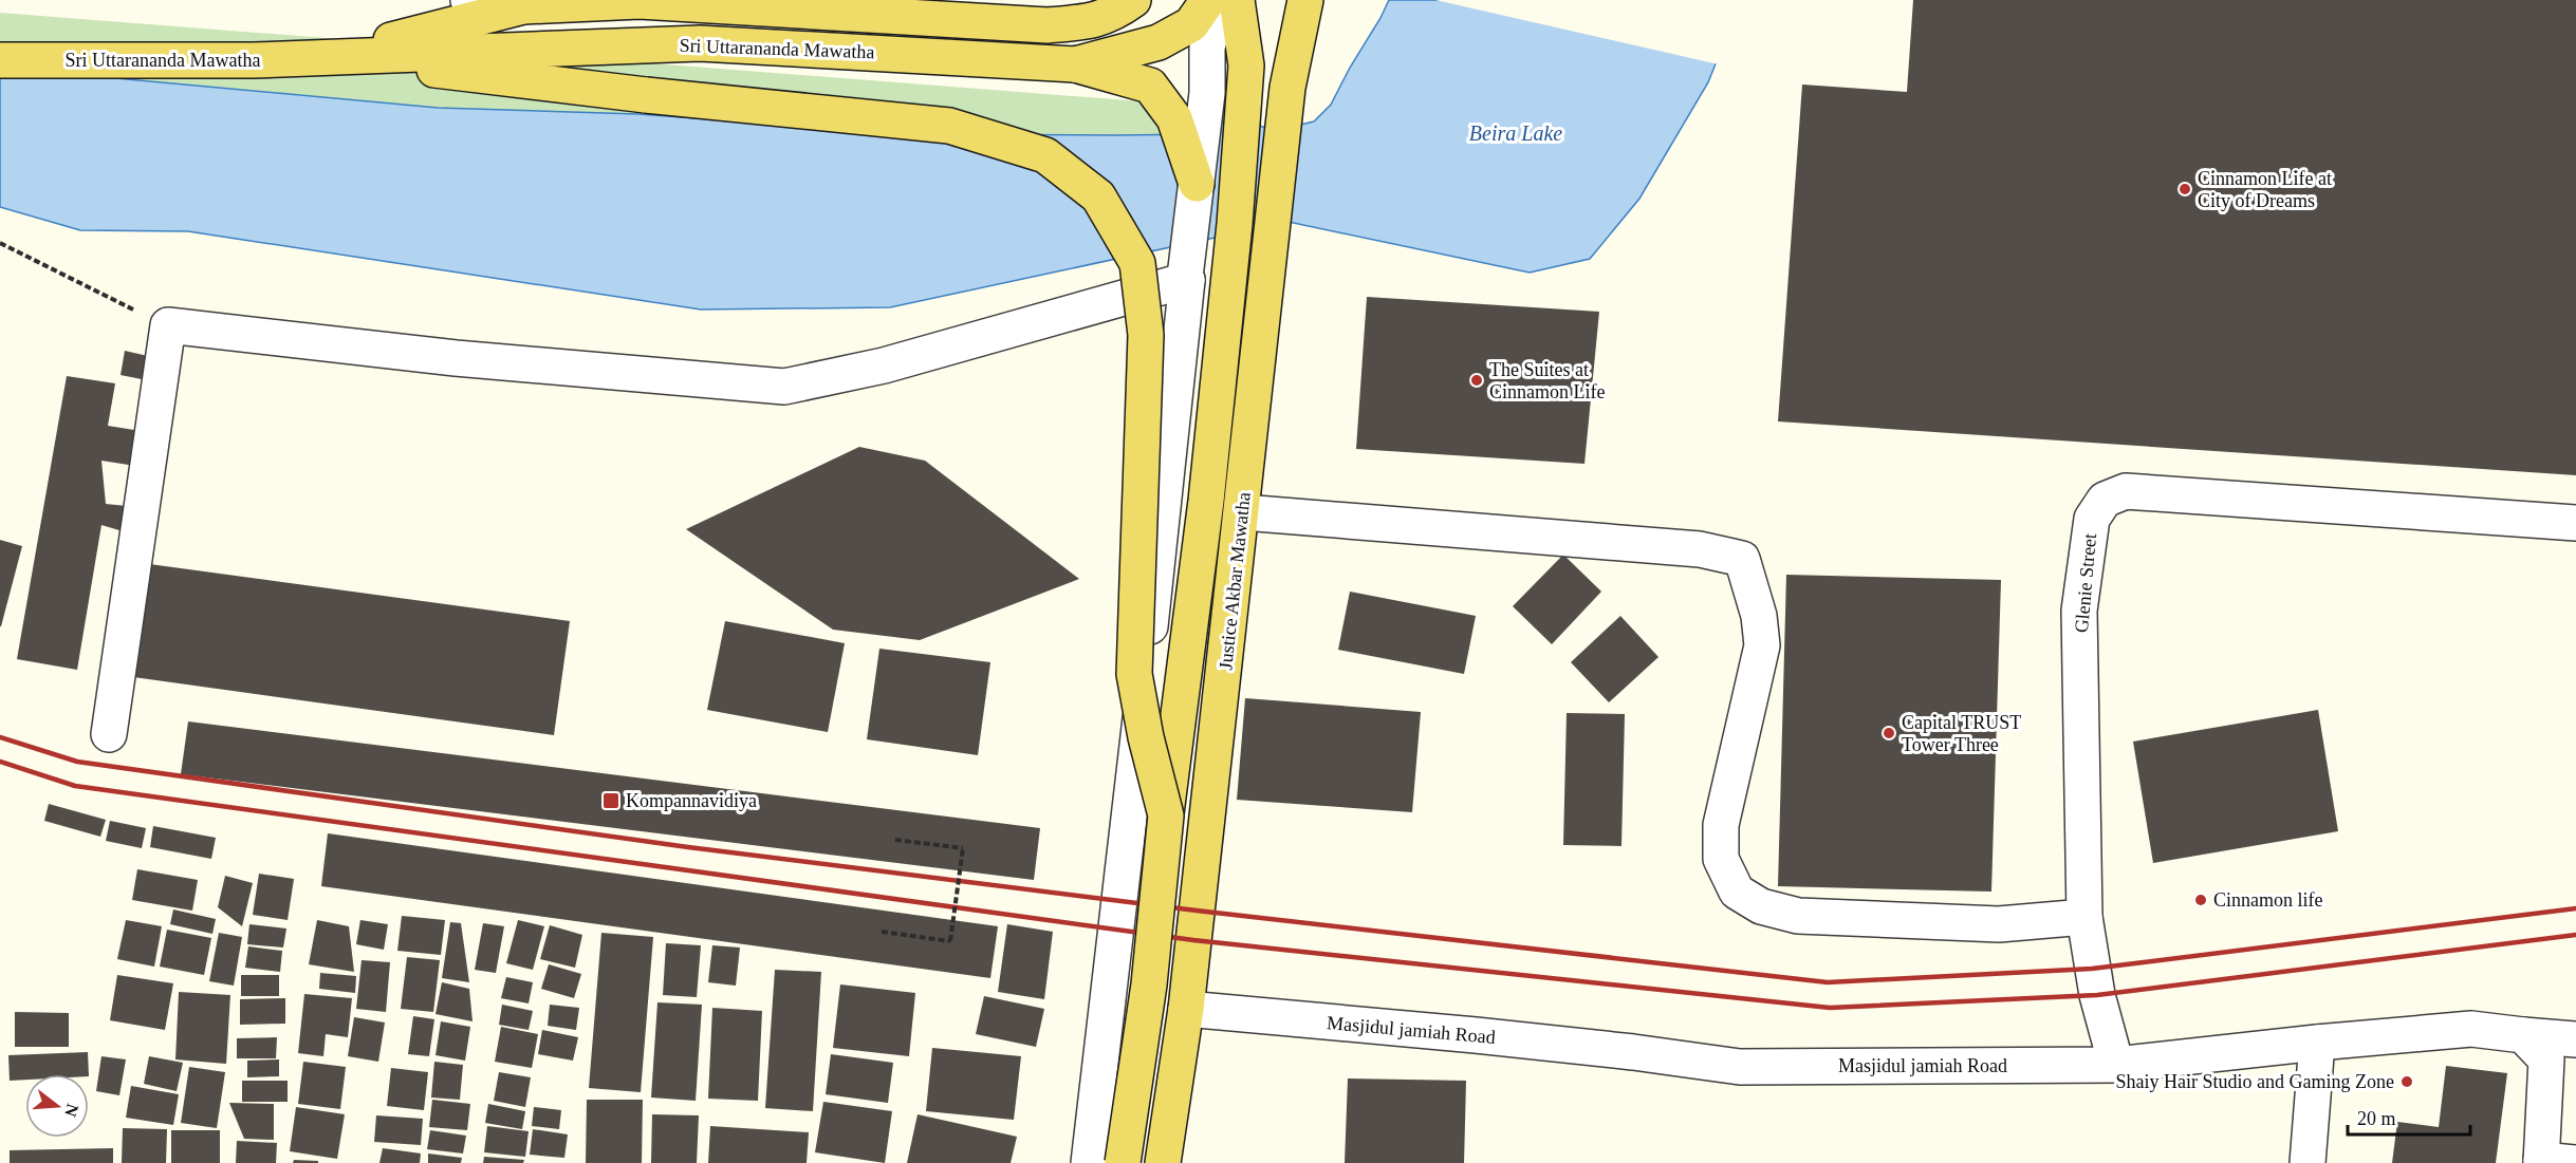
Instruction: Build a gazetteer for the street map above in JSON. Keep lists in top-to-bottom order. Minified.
{"streets":{"main road":["Sri Uttarananda Mawatha","Justice Akbar Mawatha"],"street":["Glenie Street","Masjidul jamiah Road"]},"crossings":[["Justice Akbar Mawatha","Masjidul jamiah Road"],["Glenie Street","Masjidul jamiah Road"]],"water":["Beira Lake"],"places":{"other":["Cinnamon Life at City of Dreams","The Suites at Cinnamon Life","Capital TRUST Tower Three","Cinnamon life","Shaiy Hair Studio and Gaming Zone"],"transit":["Kompannavidiya"]},"scale_bar":"20 m","north":"right"}
